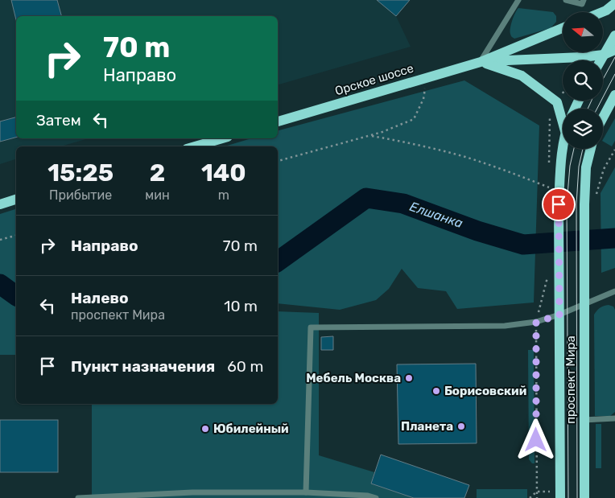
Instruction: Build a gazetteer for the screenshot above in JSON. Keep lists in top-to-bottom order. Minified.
{"streets":{"main road":["Орское шоссе","проспект Мира"]},"water":["Елшанка"],"places":["Мебель Москва","Борисовский","Планета","Юбилейный"],"north":"left","page":{"turn":["70 m","Направо"],"then":"Затем","eta":["15:25","Прибытие","2","мин","140","m"],"list":[{"name":"Направо","value":"70 m"},{"name":"Налево","note":"проспект Мира","value":"10 m"},{"name":"Пункт назначения","value":"60 m"}]}}
